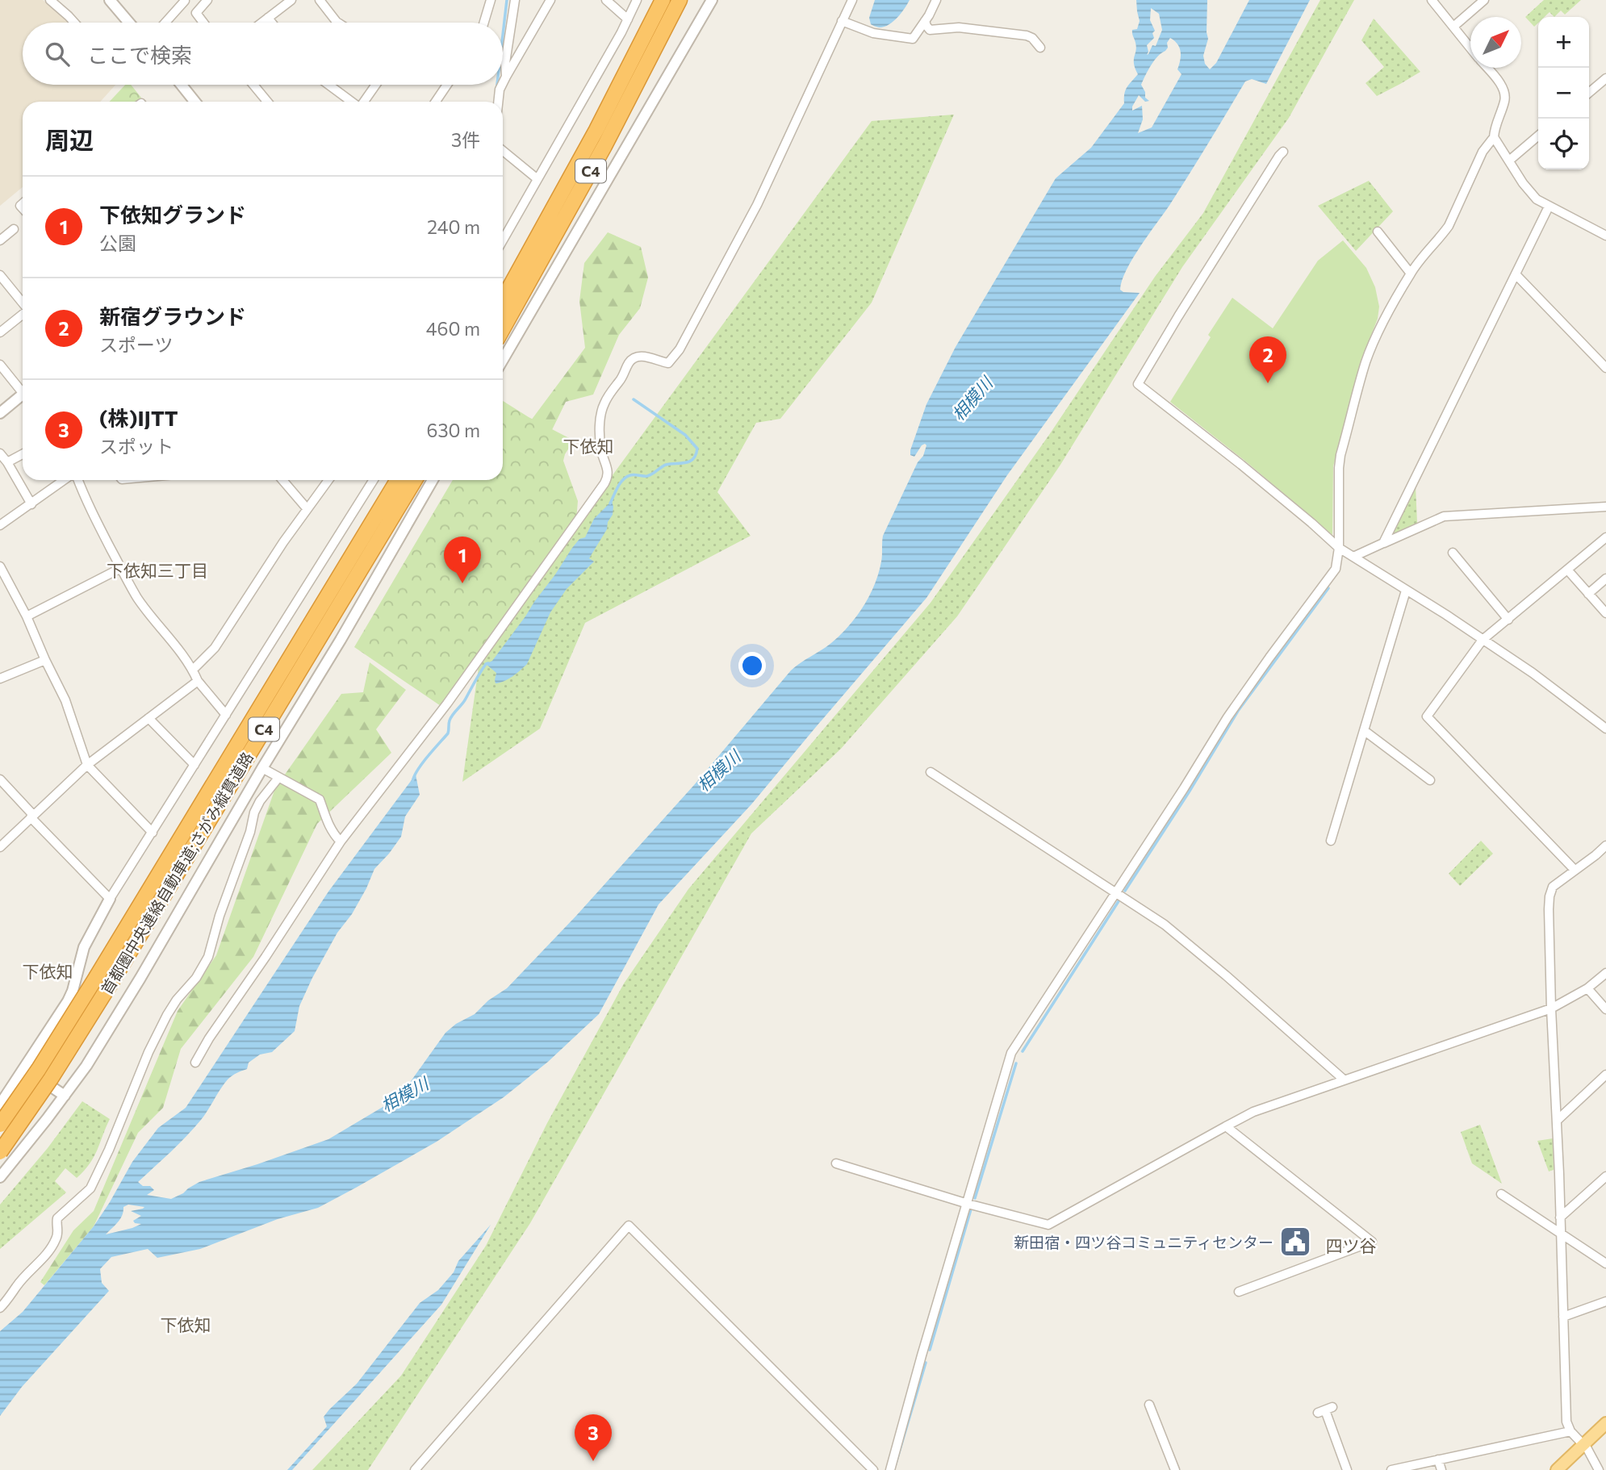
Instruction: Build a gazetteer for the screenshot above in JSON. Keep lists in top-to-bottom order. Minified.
{"streets":{"highway":["C4","首都圏中央連絡自動車道;さがみ縦貫道路"]},"districts":["下依知","下依知三丁目","下依知","四ツ谷","下依知"],"water":["相模川"],"places":{"public building":["新田宿・四ツ谷コミュニティセンター"]},"north":"top right","page":{"map_buttons":["+","−"],"search":"ここで検索","heading":["周辺","3件"],"list":[{"mark":"1","name":"下依知グランド","note":"公園","value":"240 m"},{"mark":"2","name":"新宿グラウンド","note":"スポーツ","value":"460 m"},{"mark":"3","name":"(株)IJTT","note":"スポット","value":"630 m"}],"pins":["2","1","3"]}}
